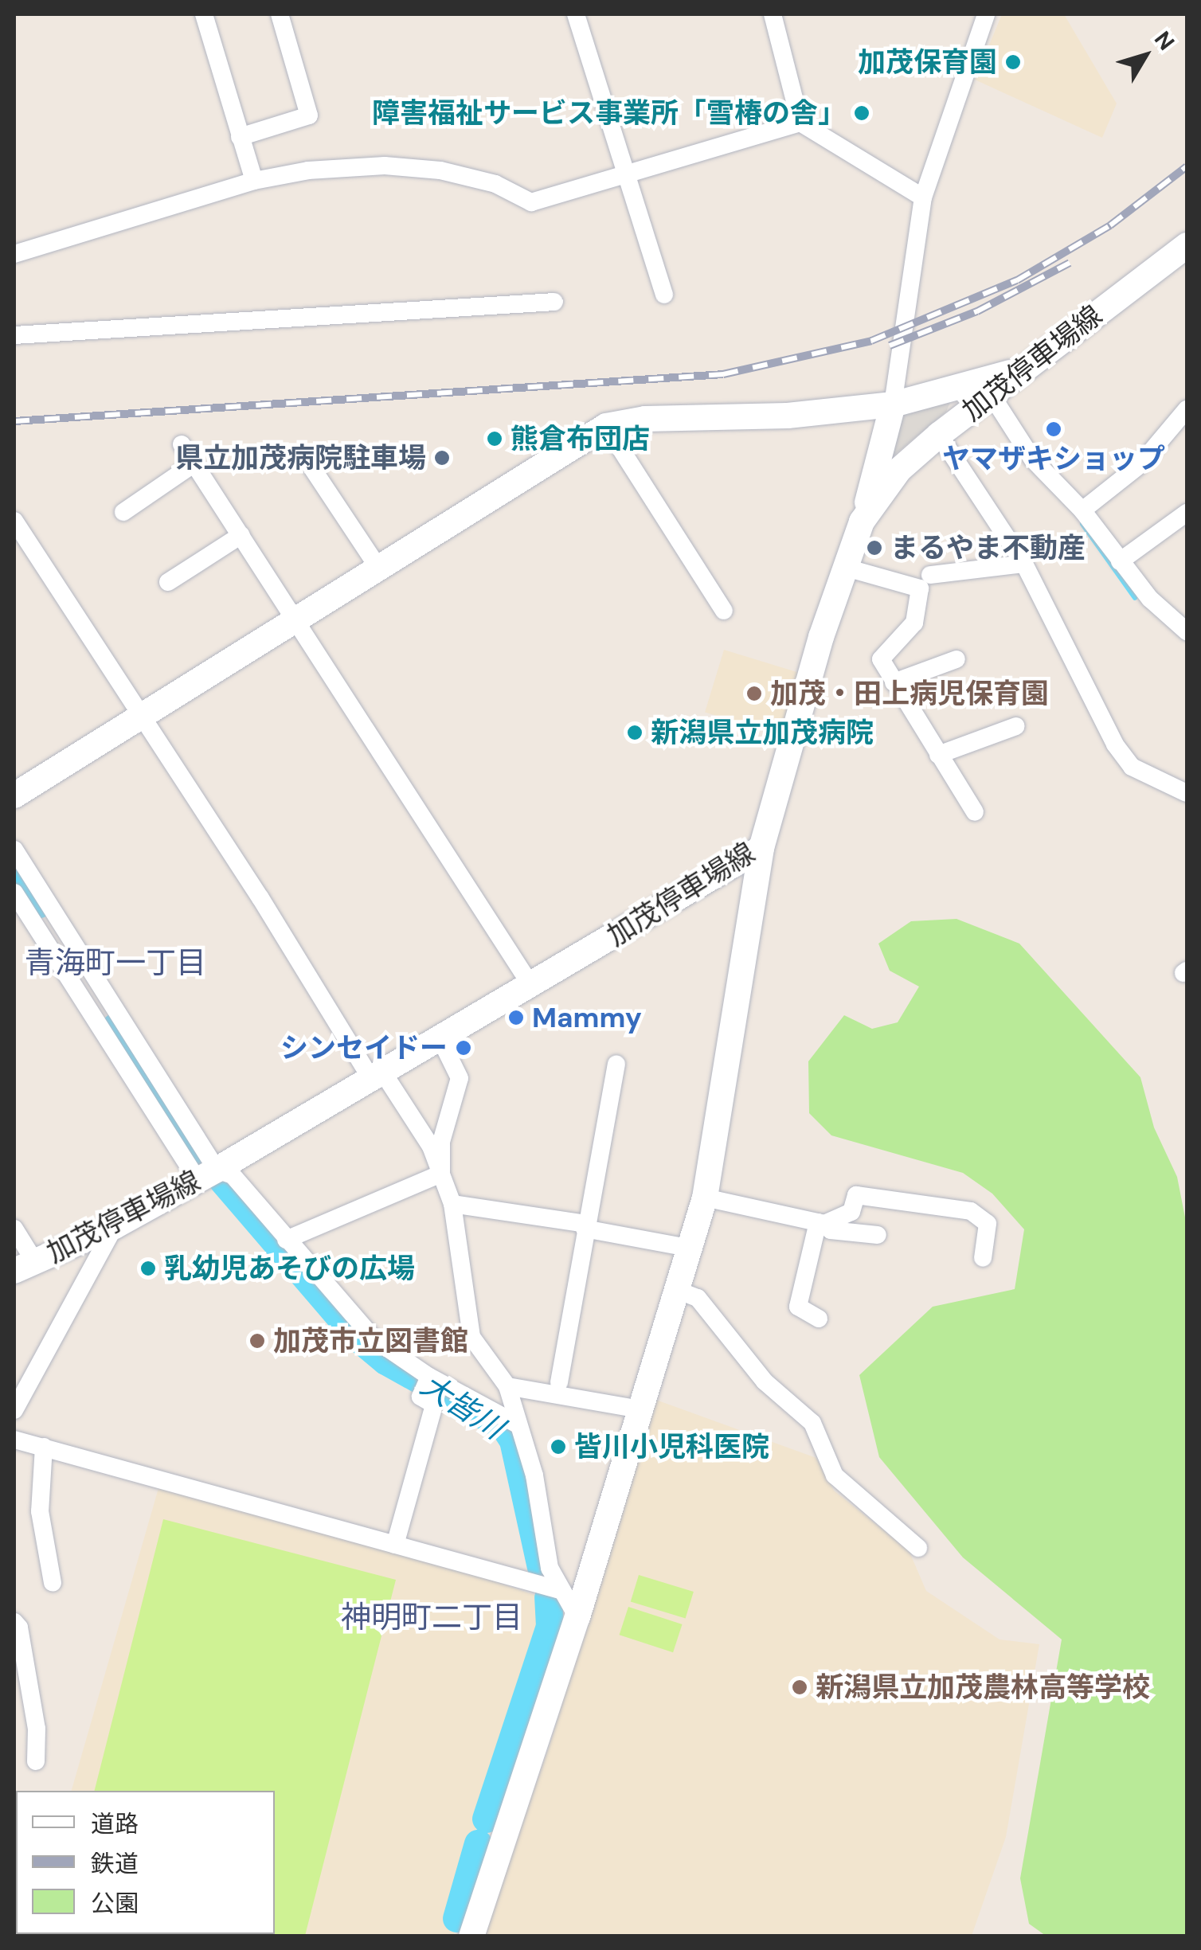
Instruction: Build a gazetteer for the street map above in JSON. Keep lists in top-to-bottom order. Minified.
{"streets":{"street":["加茂停車場線"]},"districts":["青海町一丁目","神明町二丁目"],"water":["大皆川"],"places":["加茂保育園","障害福祉サービス事業所「雪椿の舎」","ヤマザキショップ","熊倉布団店","県立加茂病院駐車場","まるやま不動産","加茂・田上病児保育園","新潟県立加茂病院","Mammy","シンセイドー","乳幼児あそびの広場","加茂市立図書館","皆川小児科医院","新潟県立加茂農林高等学校"],"legend":["道路","鉄道","公園"],"north":"top right"}
